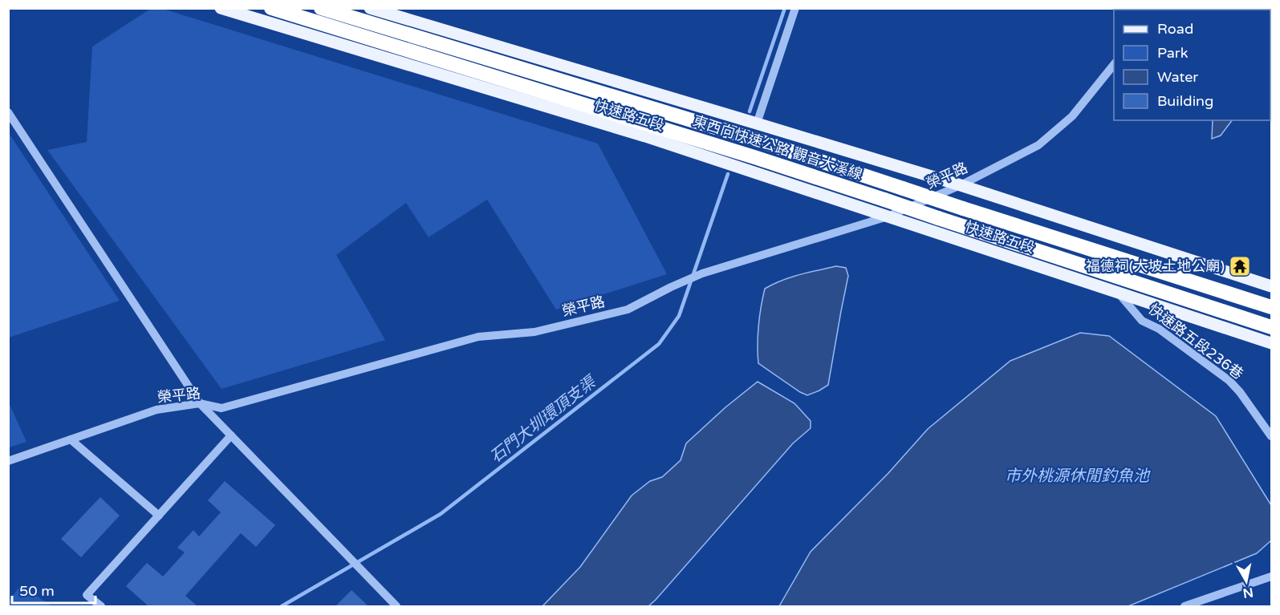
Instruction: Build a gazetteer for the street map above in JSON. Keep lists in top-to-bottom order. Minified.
{"streets":{"highway":["東西向快速公路 觀音大溪線"],"main road":["快速路五段"],"street":["榮平路","快速路五段236巷"]},"crossings":[["快速路五段","榮平路"],["快速路五段","快速路五段236巷"]],"water":["石門大圳環頂支渠","市外桃源休閒釣魚池"],"places":{"temple":["福德祠(大坡土地公廟)"]},"legend":["Road","Park","Water","Building"],"scale_bar":"50 m","north":"bottom"}
